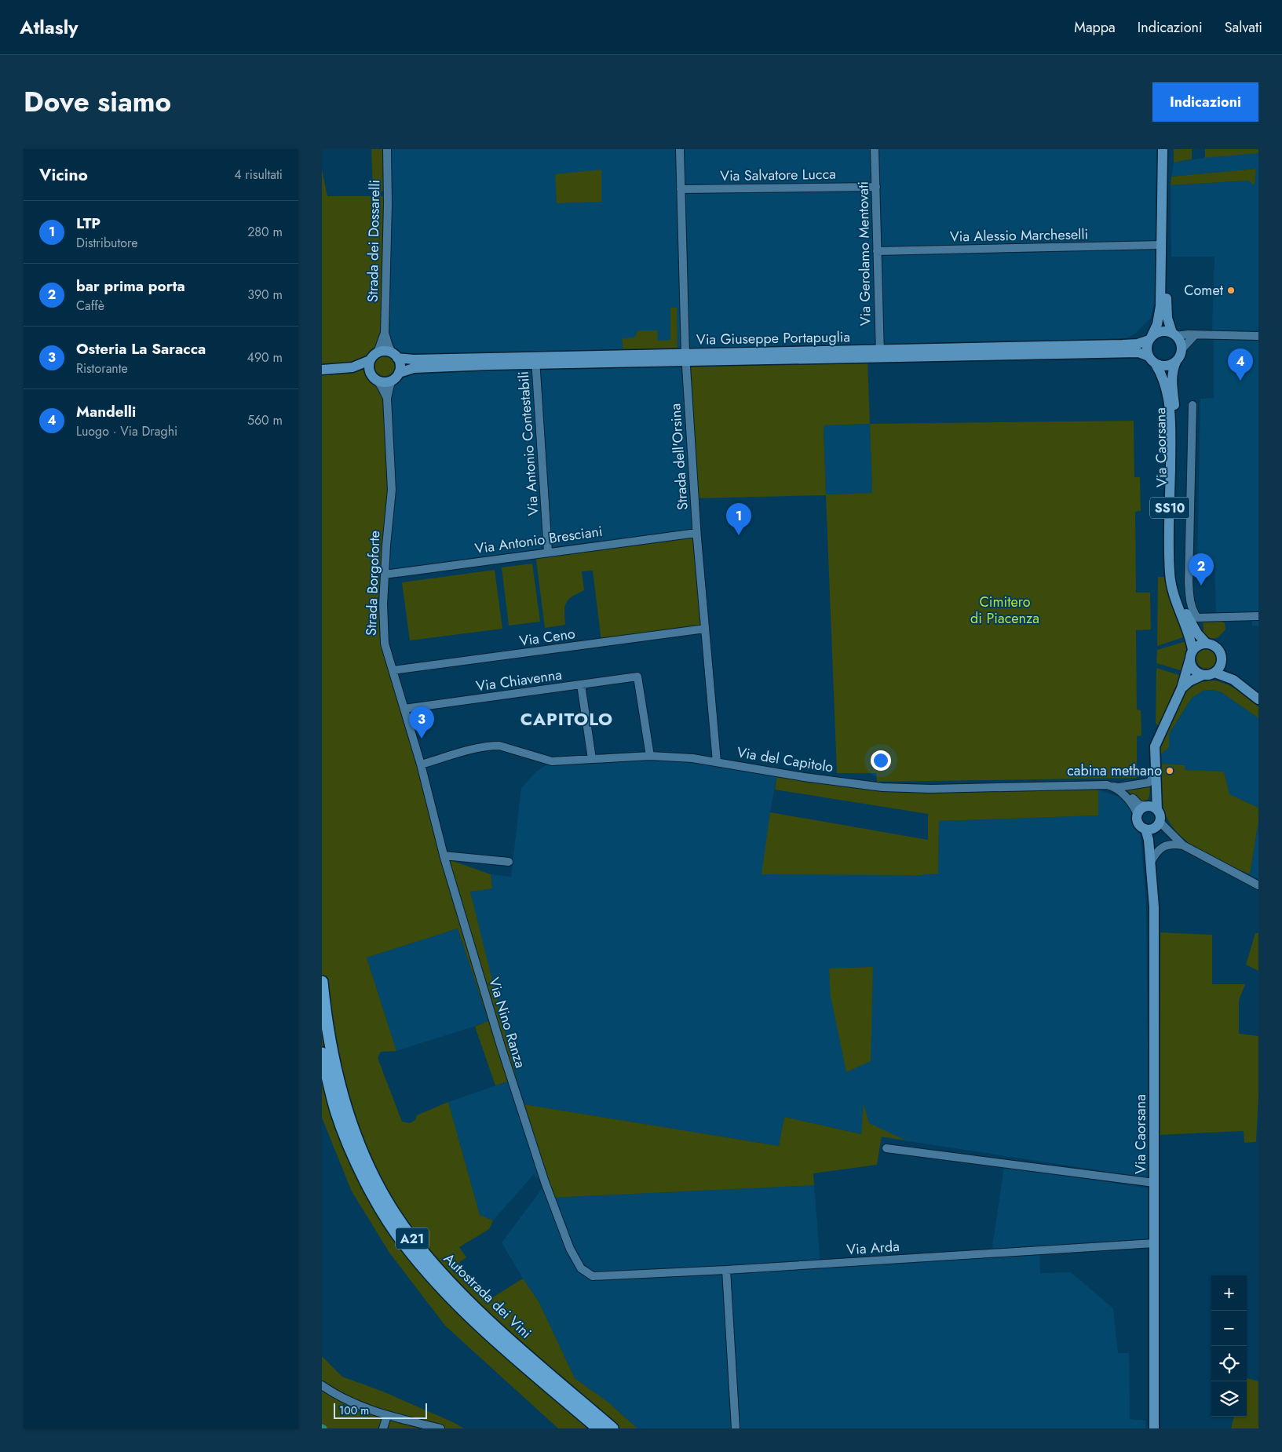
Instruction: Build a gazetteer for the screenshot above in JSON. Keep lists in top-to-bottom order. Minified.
{"streets":{"highway":["A21","Autostrada dei Vini"],"main road":["Via Giuseppe Portapuglia","Via Caorsana","SS10"],"street":["Via Salvatore Lucca","Via Alessio Marcheselli","Strada dei Dossarelli","Via Gerolamo Mentovati","Via Antonio Contestabili","Strada dell'Orsina","Via Antonio Bresciani","Strada Borgoforte","Via Ceno","Via Chiavenna","Via del Capitolo","Via Nino Ranza","Via Arda"]},"crossings":[["Via Salvatore Lucca","Via Gerolamo Mentovati"],["Via Salvatore Lucca","Strada dell'Orsina"],["Via Alessio Marcheselli","Via Gerolamo Mentovati"],["Via Alessio Marcheselli","SS10"],["Strada dei Dossarelli","Via Giuseppe Portapuglia"],["Strada dei Dossarelli","Strada Borgoforte"],["Via Gerolamo Mentovati","Via Giuseppe Portapuglia"],["Via Giuseppe Portapuglia","Via Antonio Contestabili"],["Via Giuseppe Portapuglia","Via Caorsana"],["Via Giuseppe Portapuglia","Strada dell'Orsina"],["Via Giuseppe Portapuglia","SS10"],["Via Giuseppe Portapuglia","Strada Borgoforte"],["Via Antonio Contestabili","Via Antonio Bresciani"],["Via Caorsana","SS10"],["Via Caorsana","Via Arda"],["Strada dell'Orsina","Via Antonio Bresciani"],["Strada dell'Orsina","Via Ceno"],["Strada dell'Orsina","Via del Capitolo"],["Via Antonio Bresciani","Strada Borgoforte"],["Strada Borgoforte","Via Ceno"],["Strada Borgoforte","Via Chiavenna"],["Strada Borgoforte","Via del Capitolo"],["Strada Borgoforte","Via Nino Ranza"],["Via Chiavenna","Via del Capitolo"],["Via del Capitolo","Via Nino Ranza"],["Via Nino Ranza","Via Arda"]],"districts":["CAPITOLO"],"parks":["Cimitero di Piacenza"],"places":["Comet","cabina methano"],"scale_bar":"100 m","page":{"header":"Atlasly","nav":["Mappa","Indicazioni","Salvati"],"title":"Dove siamo","buttons":"Indicazioni","heading":["Vicino","4 risultati"],"list":[{"mark":"1","name":"LTP","note":"Distributore","value":"280 m"},{"mark":"2","name":"bar prima porta","note":"Caffè","value":"390 m"},{"mark":"3","name":"Osteria La Saracca","note":"Ristorante","value":"490 m"},{"mark":"4","name":"Mandelli","note":"Luogo · Via Draghi","value":"560 m"}],"pins":["4","1","2","3"],"map_buttons":["+","−"],"scale":"100 m"}}
